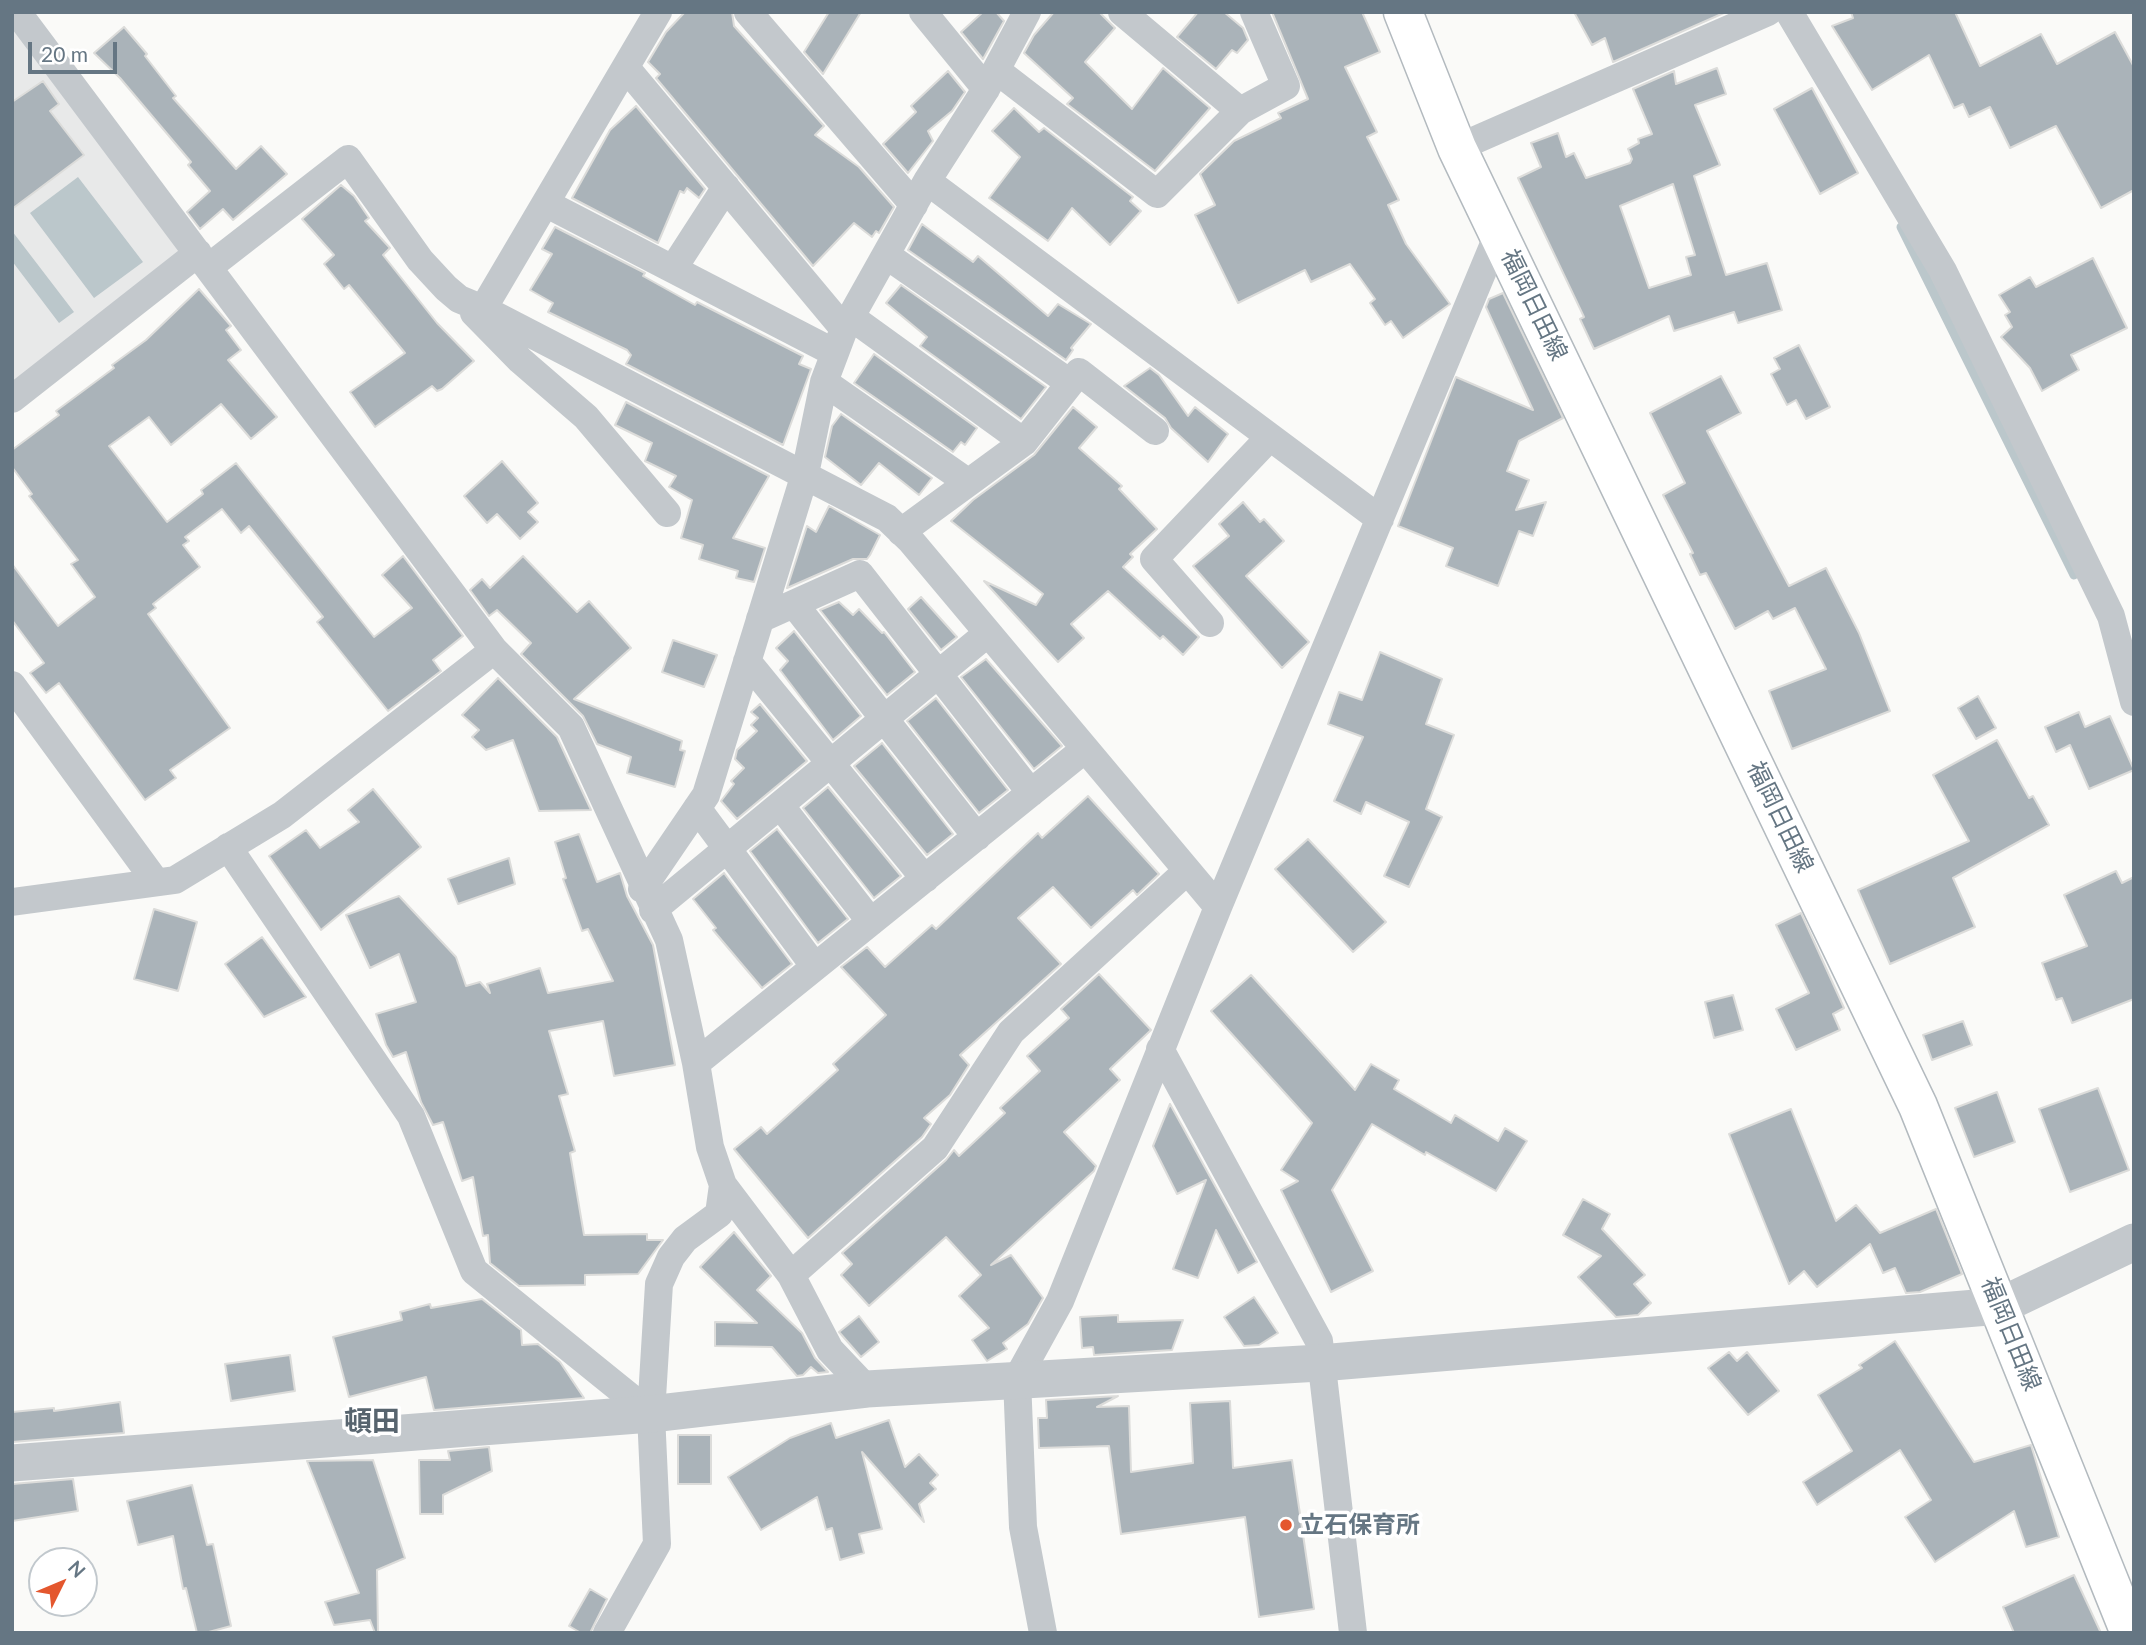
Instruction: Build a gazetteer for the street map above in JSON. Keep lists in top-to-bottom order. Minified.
{"streets":{"main road":["福岡日田線"]},"districts":["頓田"],"places":["立石保育所"],"scale_bar":"20 m","north":"top right"}
